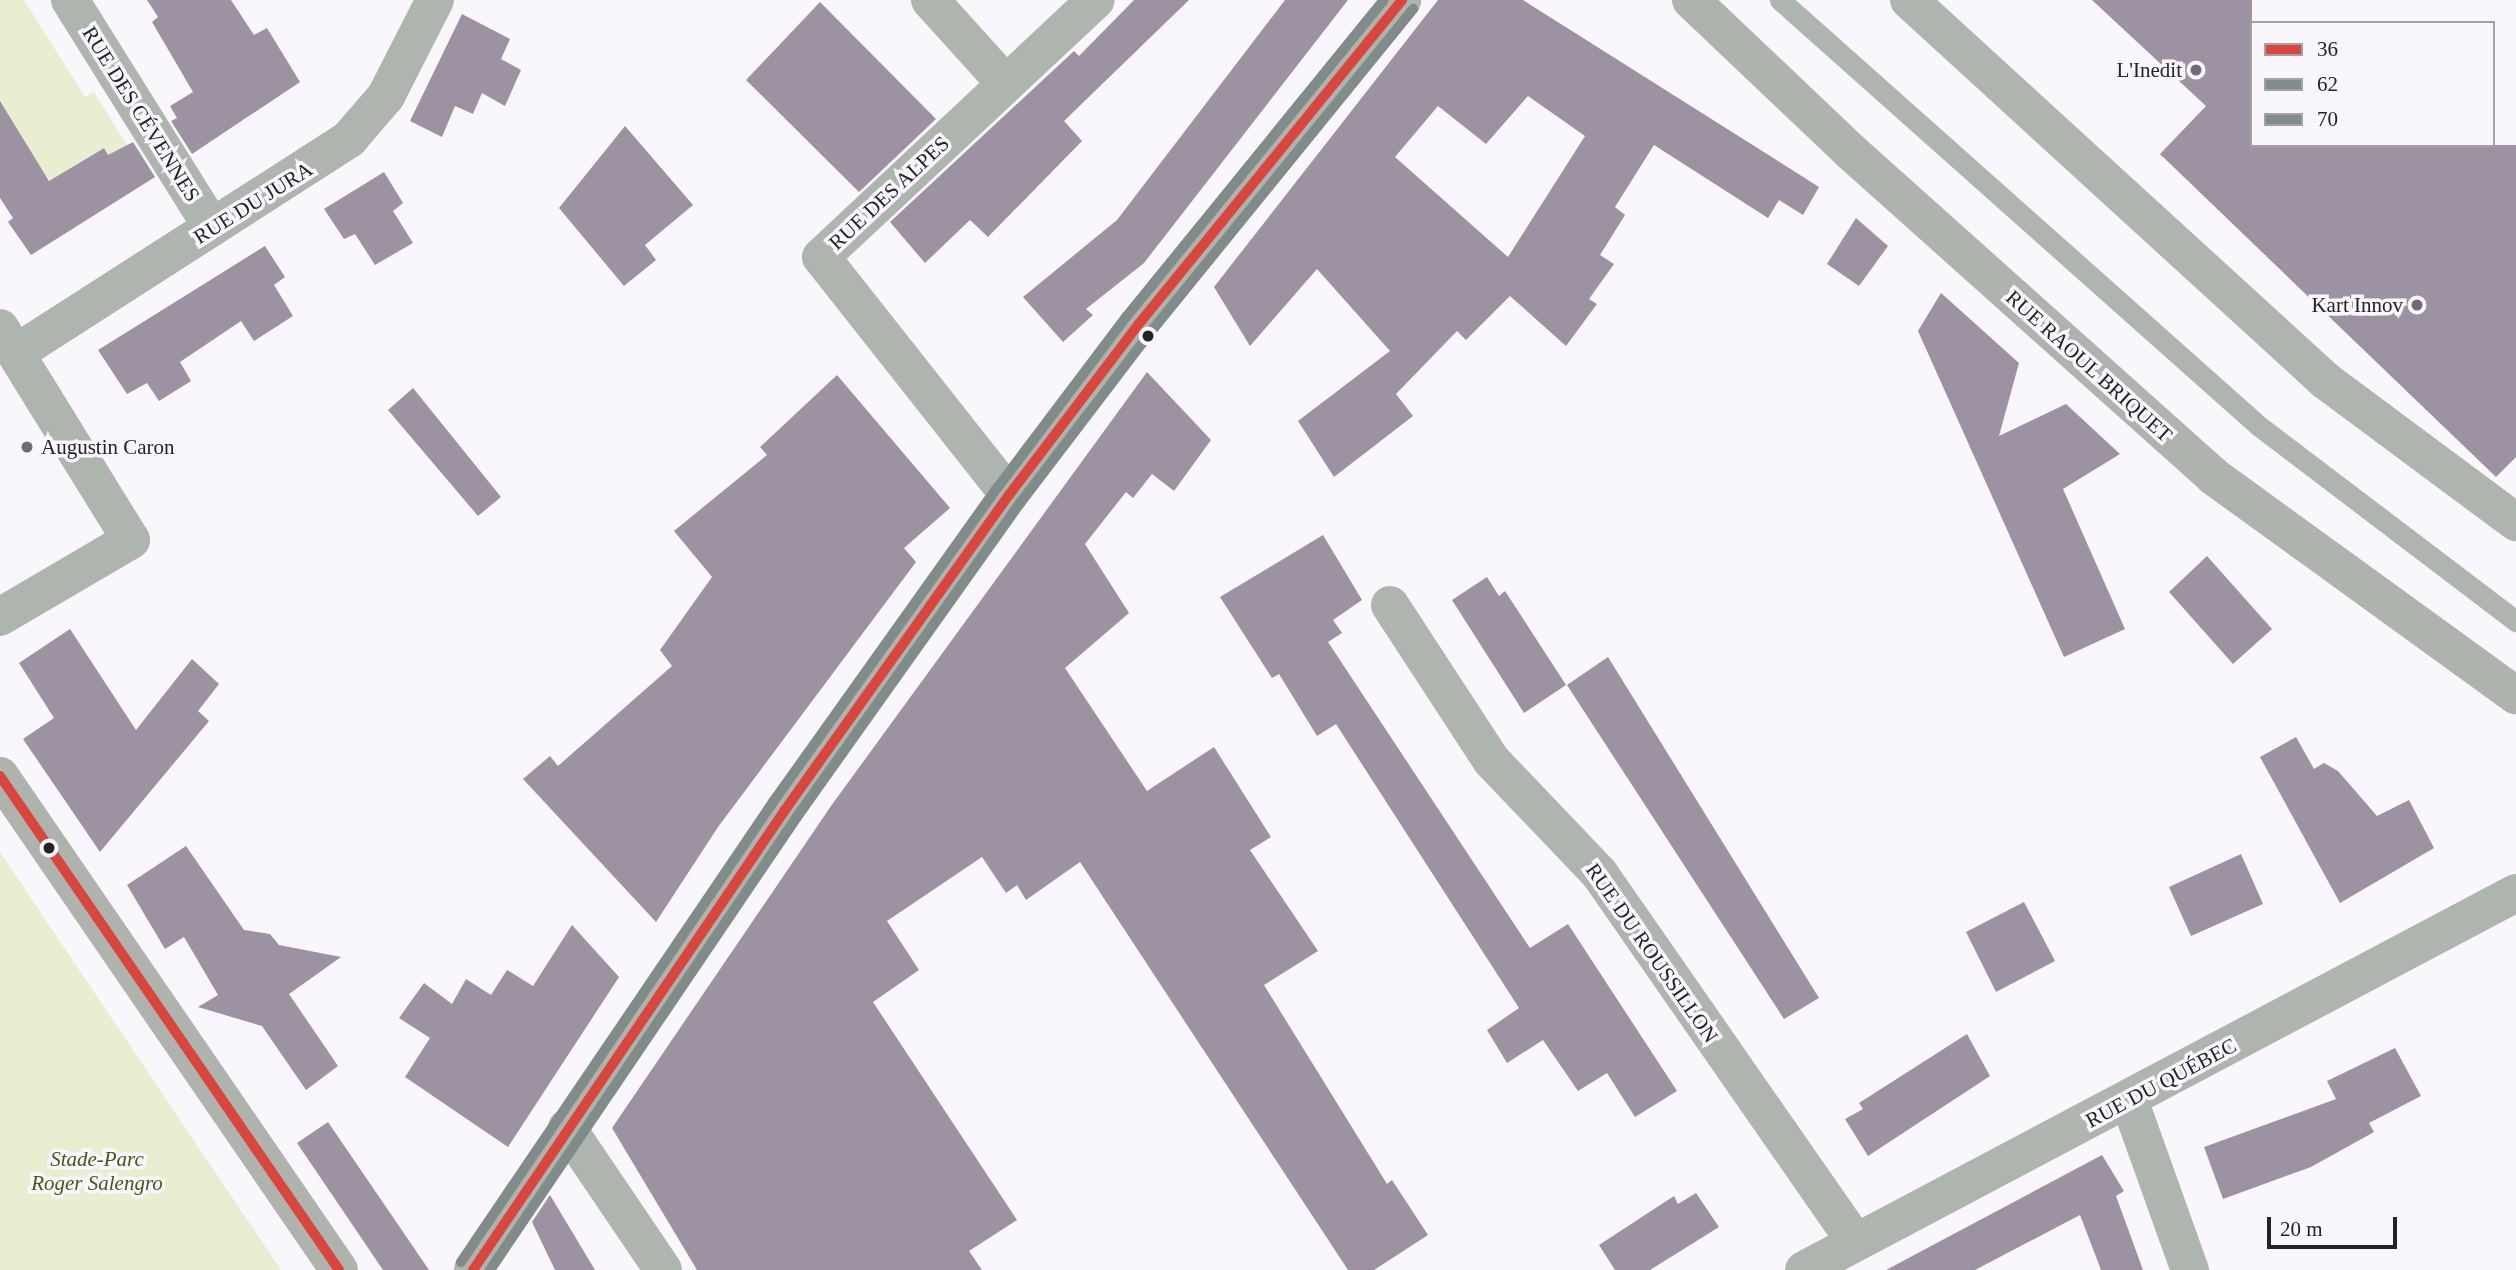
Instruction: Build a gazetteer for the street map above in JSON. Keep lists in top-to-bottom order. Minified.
{"streets":{"street":["RUE DES CÉVENNES","RUE DES ALPES","RUE DU JURA","RUE RAOUL BRIQUET","RUE DU ROUSSILLON","RUE DU QUÉBEC"]},"crossings":[["RUE DES CÉVENNES","RUE DU JURA"],["RUE DU ROUSSILLON","RUE DU QUÉBEC"]],"parks":["Stade-Parc Roger Salengro"],"places":["L'Inedit","Kart Innov","Augustin Caron"],"lines":["transit line 36","transit line 70","transit line 62"],"legend":["36","62","70"],"scale_bar":"20 m"}
